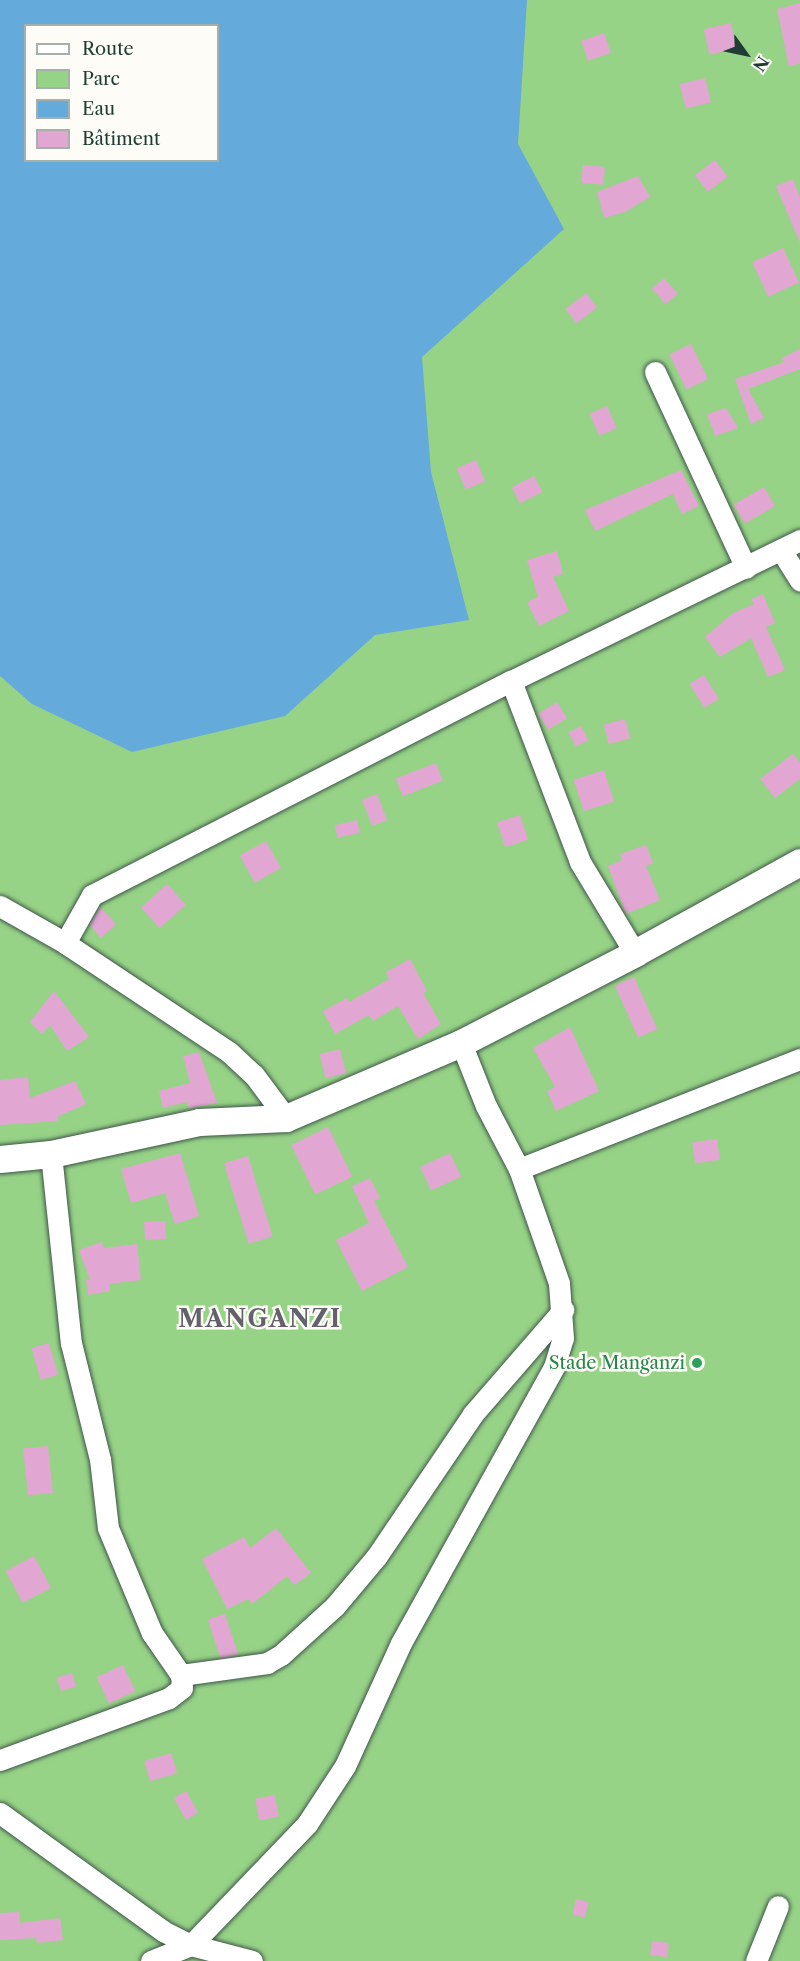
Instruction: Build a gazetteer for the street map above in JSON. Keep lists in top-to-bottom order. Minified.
{"districts":["MANGANZI"],"places":["Stade Manganzi"],"legend":["Route","Parc","Eau","Bâtiment"],"north":"bottom right"}
